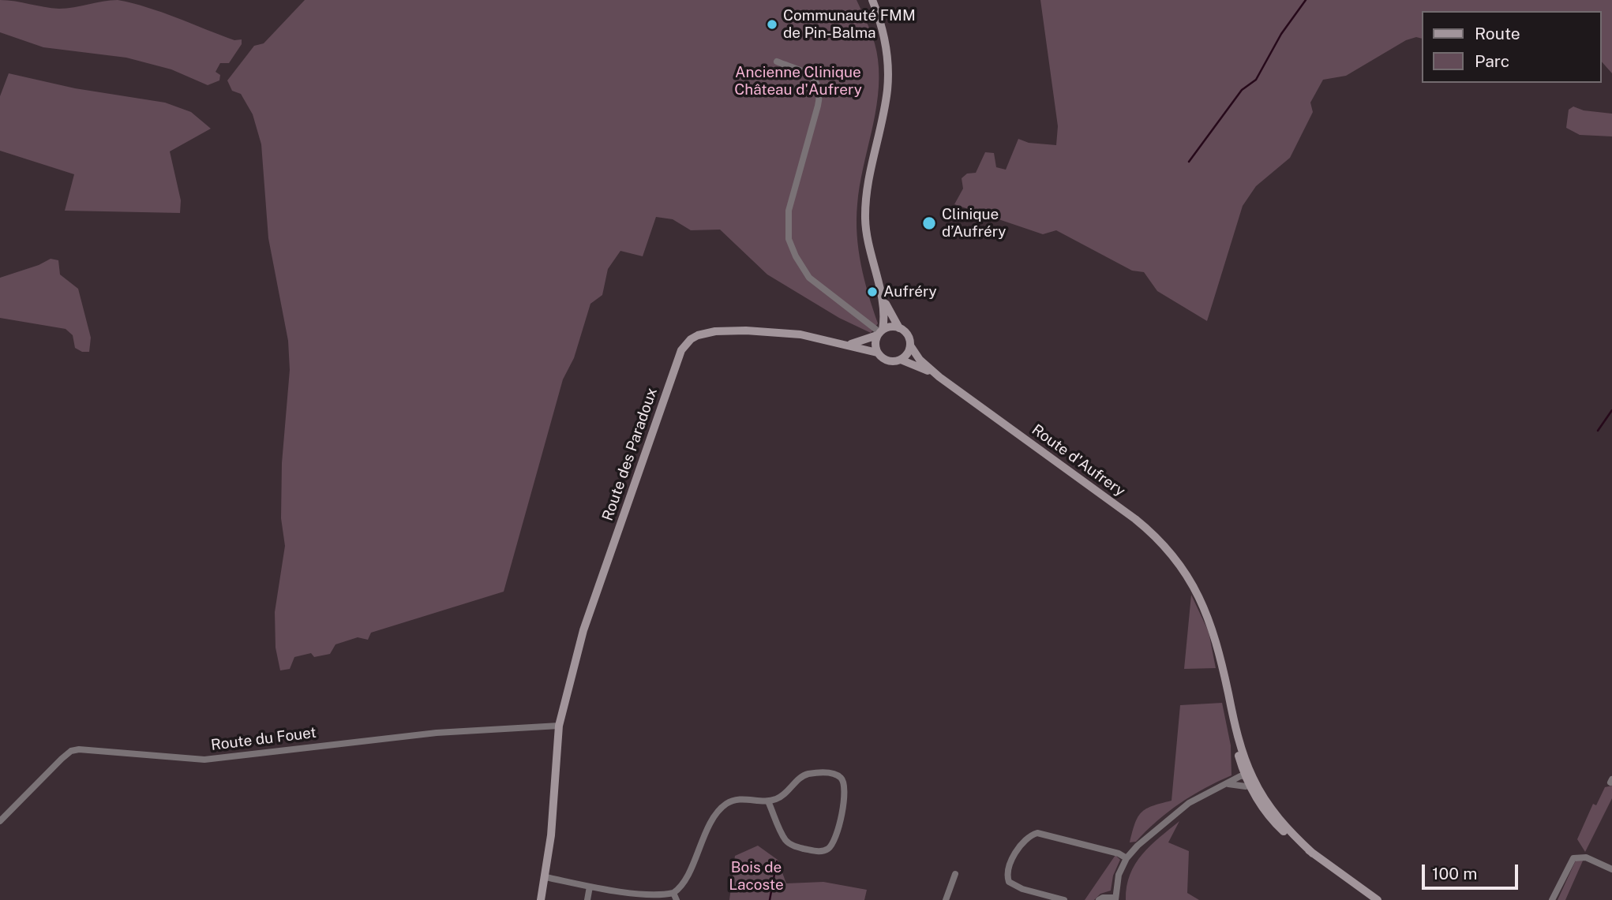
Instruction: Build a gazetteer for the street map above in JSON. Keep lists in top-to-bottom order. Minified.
{"streets":{"main road":["Route des Paradoux","Route d'Aufrery"],"street":["Route du Fouet"]},"crossings":[["Route des Paradoux","Route d'Aufrery"],["Route des Paradoux","Route du Fouet"]],"parks":["Ancienne Clinique Château d'Aufrery","Bois de Lacoste"],"places":["Communauté FMM de Pin-Balma","Clinique d’Aufréry","Aufréry"],"legend":["Route","Parc"],"scale_bar":"100 m"}
